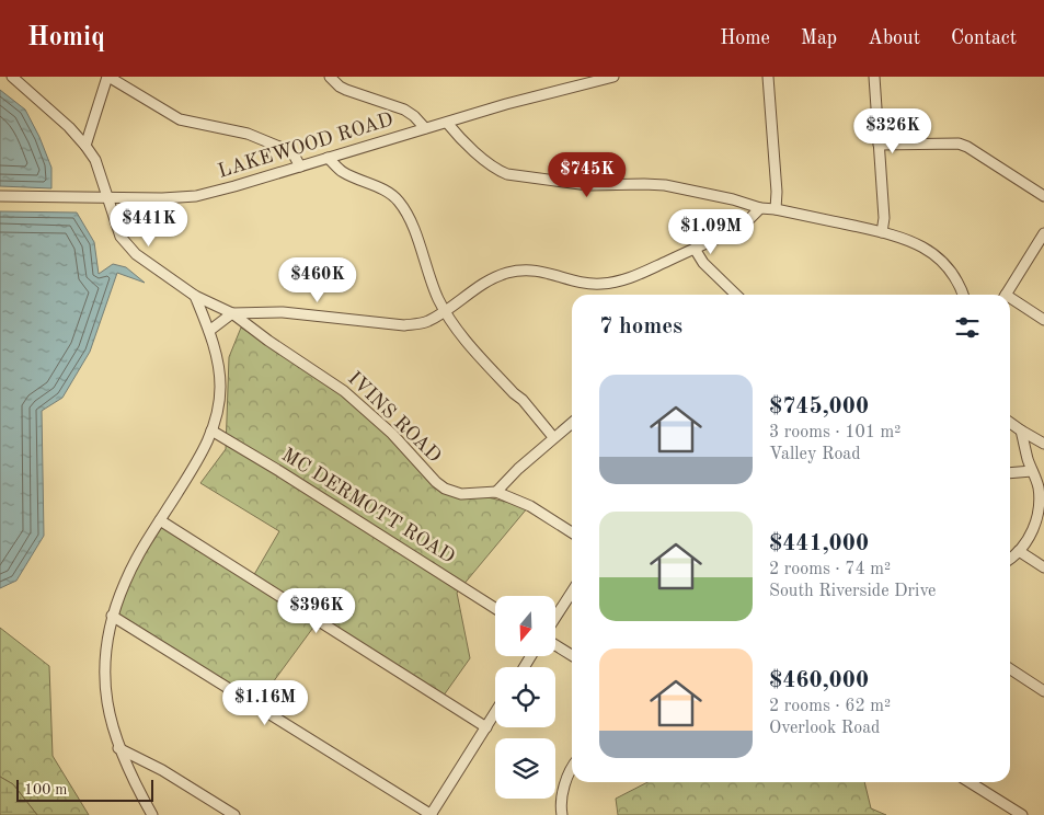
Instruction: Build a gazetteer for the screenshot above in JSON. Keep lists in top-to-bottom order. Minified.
{"streets":{"street":["LAKEWOOD ROAD","IVINS ROAD","MC DERMOTT ROAD"]},"crossings":[["LAKEWOOD ROAD","IVINS ROAD"]],"scale_bar":"100 m","north":"bottom","page":{"header":"Homiq","nav":["Home","Map","About","Contact"],"price":["$326K","$745K","$441K","$1.09M","$460K","$396K","$1.16M"],"heading":"7 homes","list":[{"name":"$745,000","note":"3 rooms · 101 m² · Valley Road"},{"name":"$441,000","note":"2 rooms · 74 m² · South Riverside Drive"},{"name":"$460,000","note":"2 rooms · 62 m² · Overlook Road"}],"scale":"100 m"}}
